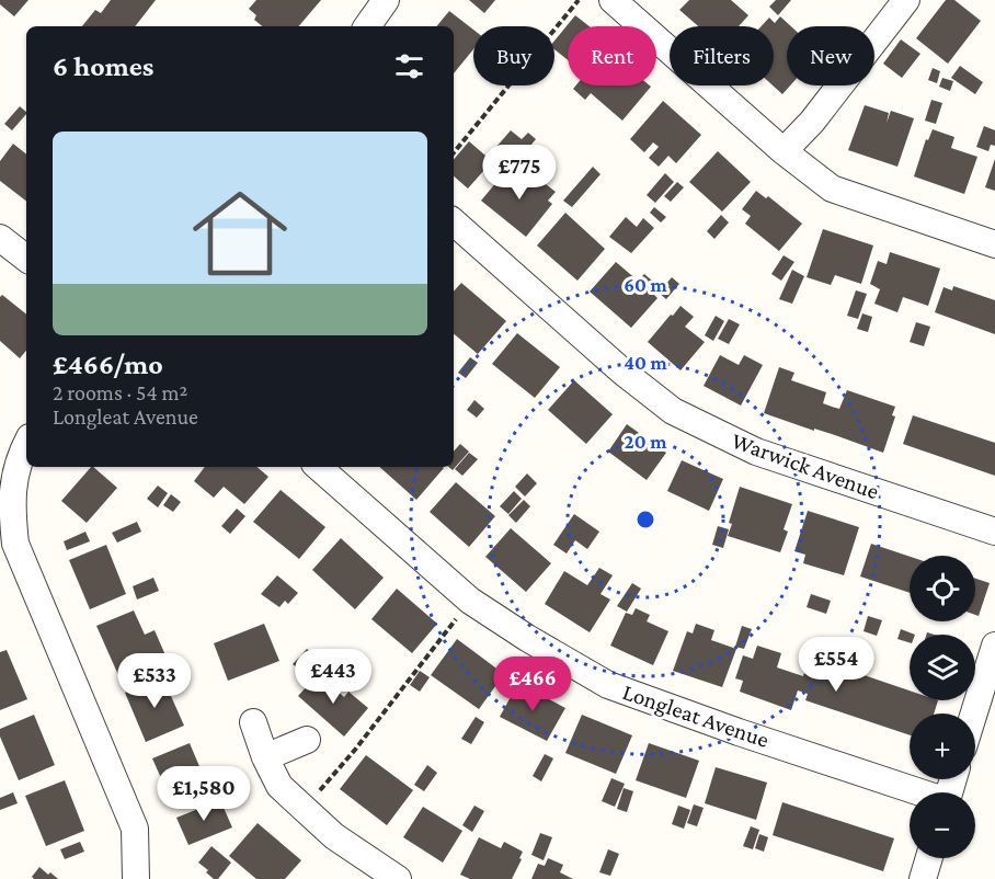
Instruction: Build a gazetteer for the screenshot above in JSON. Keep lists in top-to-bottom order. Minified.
{"streets":{"street":["Warwick Avenue","Longleat Avenue"]},"page":{"chip":["Buy","Rent","Filters","New"],"heading":"6 homes","list":[{"name":"£466/mo","note":"2 rooms · 54 m² · Longleat Avenue"}],"price":["£775","£554","£443","£533","£466","£1,580"],"map_buttons":["+","−"]},"rings":["60 m","40 m","20 m"]}
